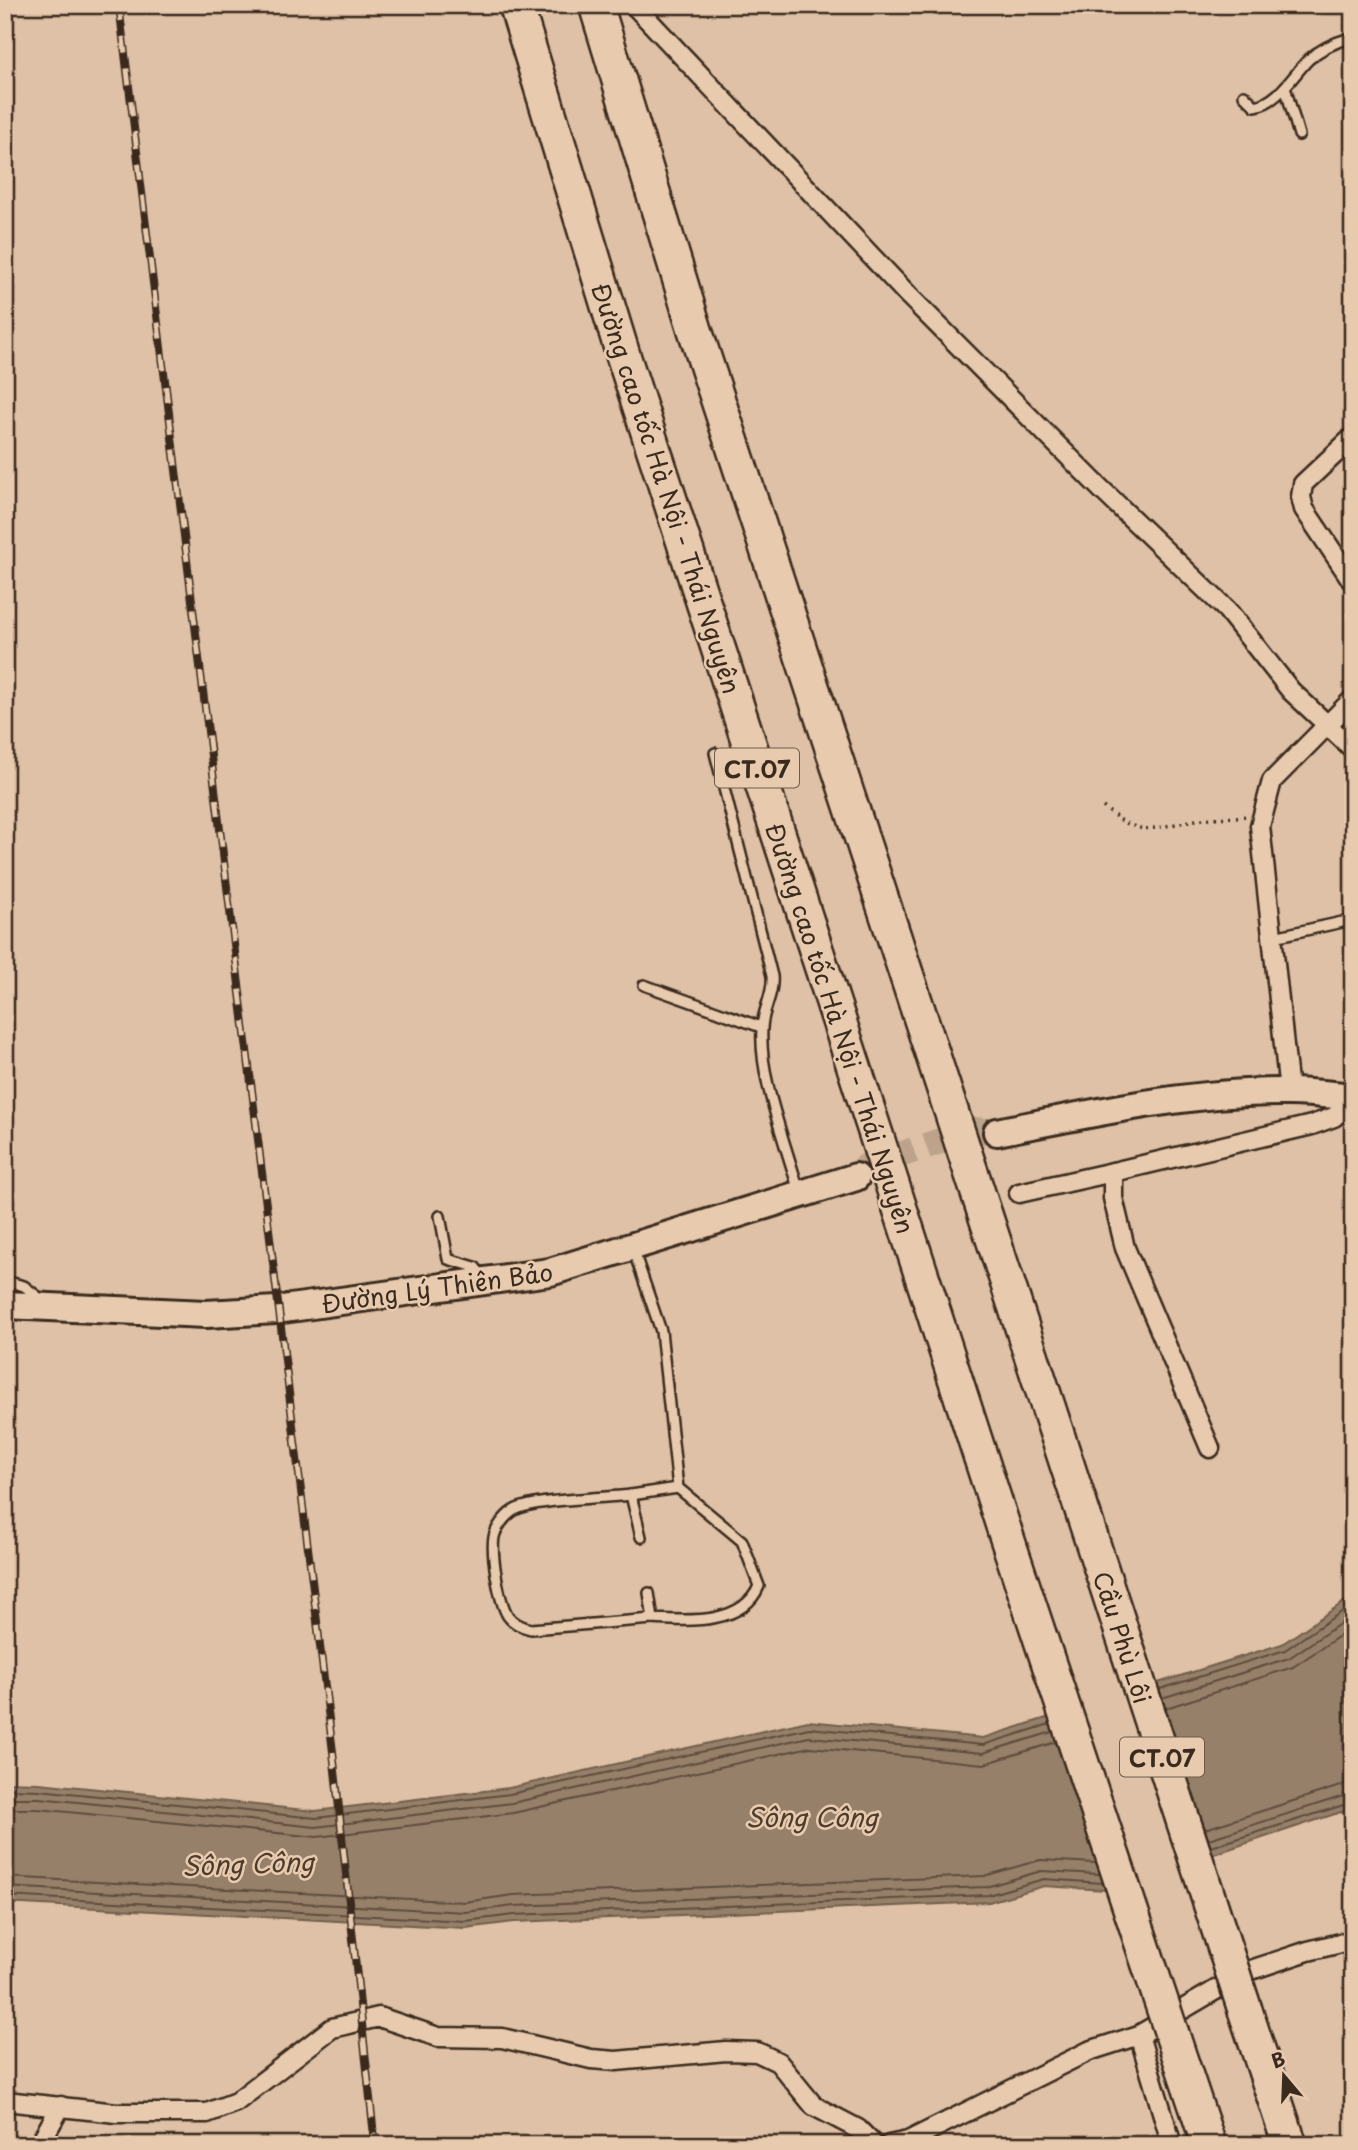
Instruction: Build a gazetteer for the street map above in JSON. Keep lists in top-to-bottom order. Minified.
{"streets":{"highway":["Đường cao tốc Hà Nội - Thái Nguyên","CT.07","Cầu Phù Lôi"],"main road":["Đường Lý Thiên Bảo"]},"water":["Sông Công"],"north":"top"}
